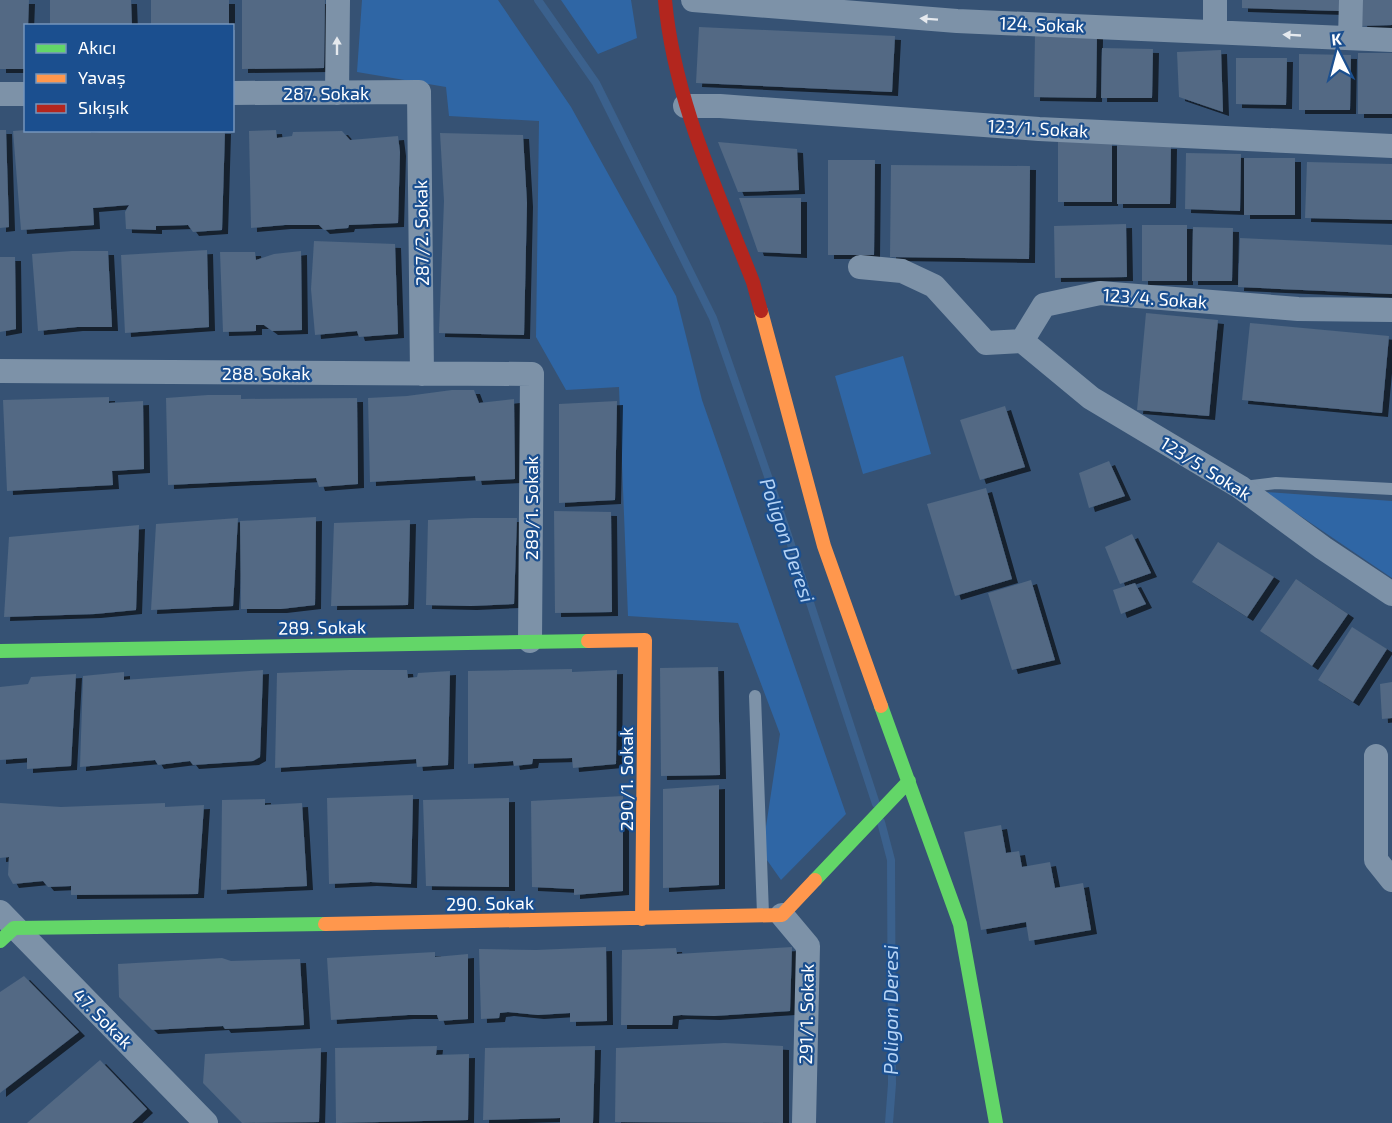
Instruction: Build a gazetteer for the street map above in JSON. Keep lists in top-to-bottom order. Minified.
{"streets":{"street":["124. Sokak","287. Sokak","123/1. Sokak","287/2. Sokak","123/4. Sokak","288. Sokak","123/5. Sokak","289/1. Sokak","289. Sokak","290/1. Sokak","290. Sokak","291/1. Sokak","47. Sokak"]},"crossings":[["287. Sokak","287/2. Sokak"],["287/2. Sokak","288. Sokak"],["123/4. Sokak","123/5. Sokak"],["288. Sokak","289/1. Sokak"],["289/1. Sokak","289. Sokak"],["289. Sokak","290/1. Sokak"],["290/1. Sokak","290. Sokak"],["290. Sokak","291/1. Sokak"],["290. Sokak","47. Sokak"]],"one_way":["124. Sokak"],"water":["Poligon Deresi"],"legend":["Akıcı","Yavaş","Sıkışık"],"north":"top"}
